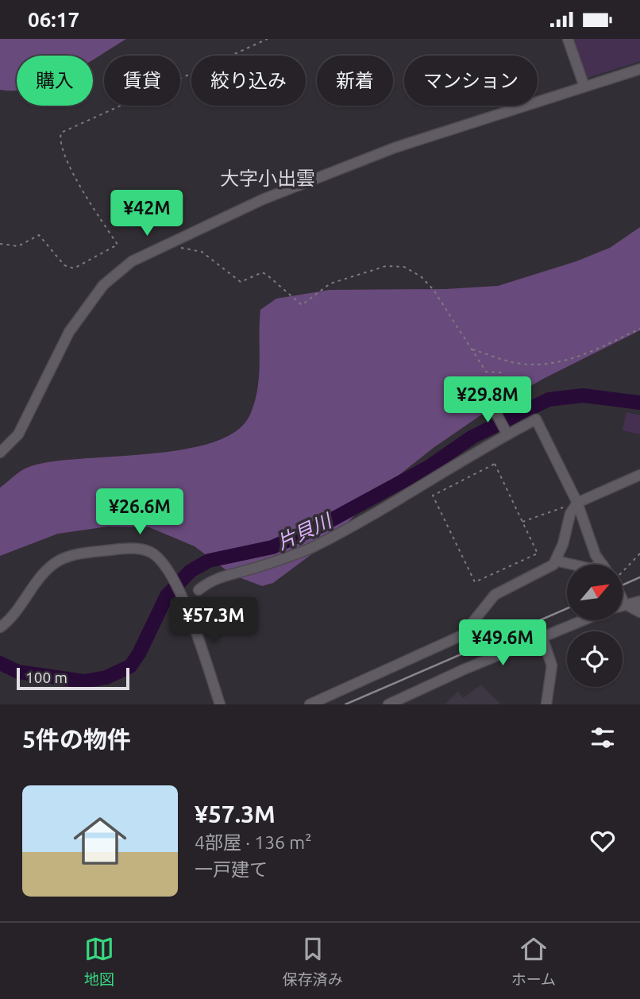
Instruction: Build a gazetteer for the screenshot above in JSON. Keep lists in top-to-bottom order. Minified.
{"districts":["大字小出雲"],"water":["片貝川"],"scale_bar":"100 m","north":"top right","page":{"status":"06:17","chip":["購入","賃貸","絞り込み","新着","マンション"],"price":["¥42M","¥29.8M","¥26.6M","¥57.3M","¥49.6M"],"scale":"100 m","heading":"5件の物件","list":[{"name":"¥57.3M","note":"4部屋 · 136 m² · 一戸建て"}],"tabs":["地図","保存済み","ホーム"]}}
